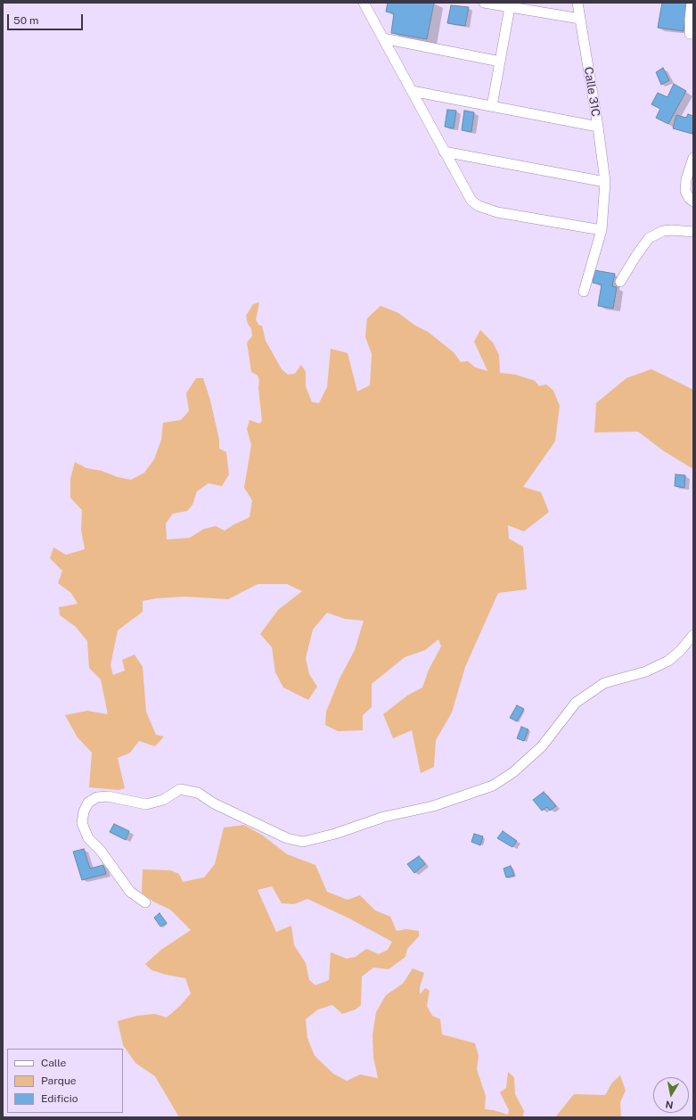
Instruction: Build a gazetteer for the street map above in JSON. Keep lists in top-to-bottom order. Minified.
{"streets":{"street":["Calle 31C"]},"legend":["Calle","Parque","Edificio"],"scale_bar":"50 m","north":"bottom"}
